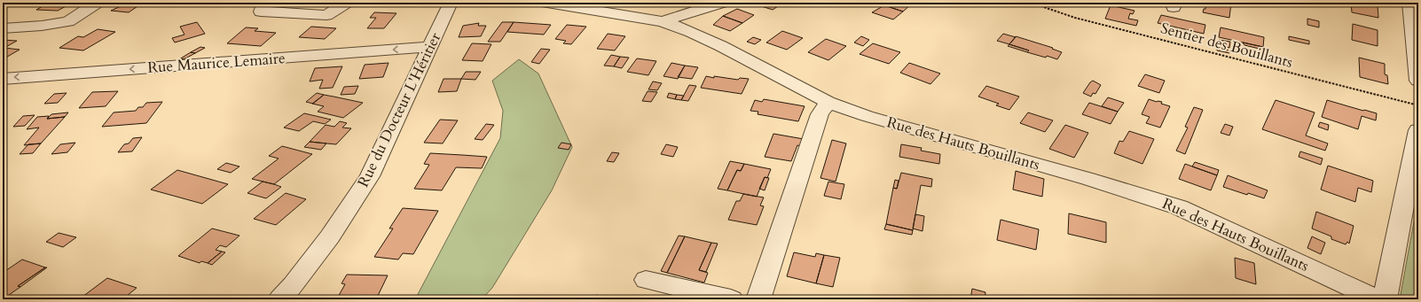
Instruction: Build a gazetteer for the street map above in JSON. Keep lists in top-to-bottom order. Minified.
{"streets":{"street":["Rue Maurice Lemaire","Rue du Docteur L'Héritier","Rue des Hauts Bouillants"],"path":["Sentier des Bouillants"]},"crossings":[["Rue Maurice Lemaire","Rue du Docteur L'Héritier"]],"one_way":["Rue Maurice Lemaire"]}
